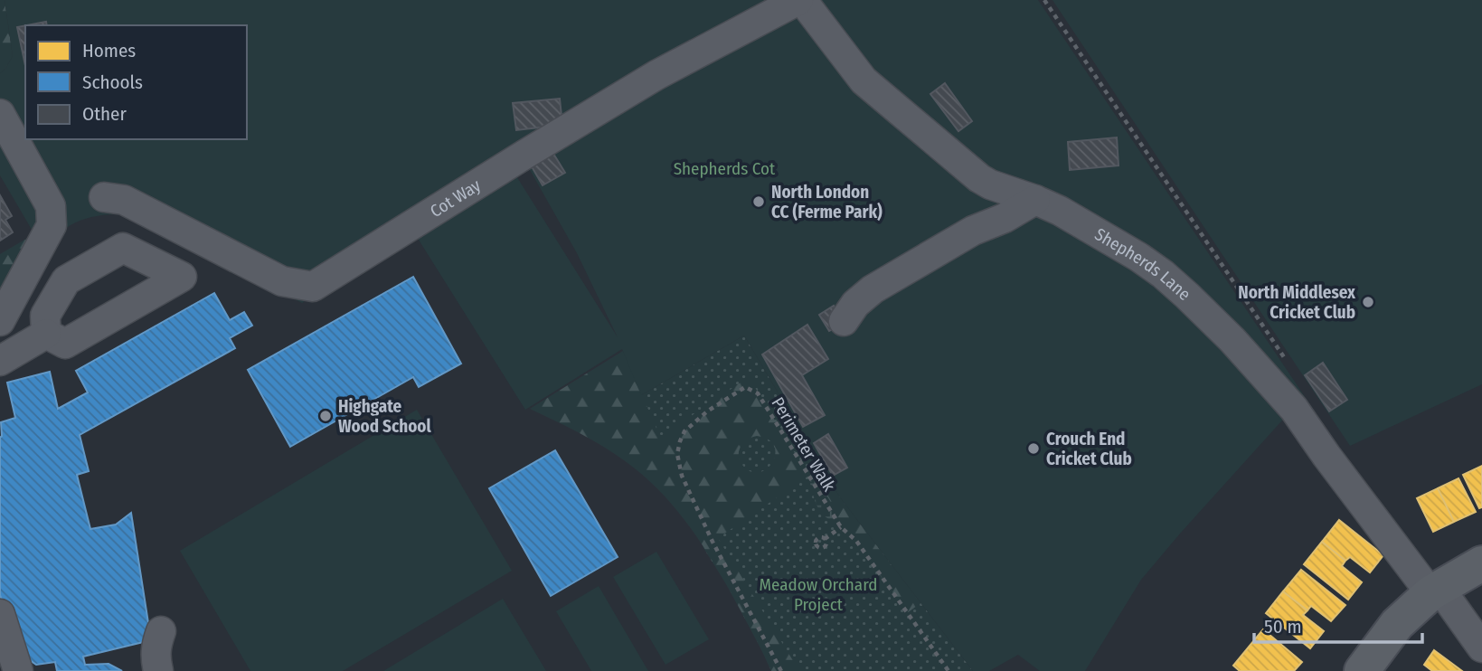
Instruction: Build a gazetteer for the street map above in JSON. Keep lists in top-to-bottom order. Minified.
{"streets":{"street":["Cot Way","Shepherds Lane"],"path":["Perimeter Walk"]},"crossings":[["Cot Way","Shepherds Lane"]],"parks":["Shepherds Cot","Meadow Orchard Project"],"places":["North London CC (Ferme Park)","North Middlesex Cricket Club","Highgate Wood School","Crouch End Cricket Club"],"legend":["Homes","Schools","Other"],"scale_bar":"50 m"}
